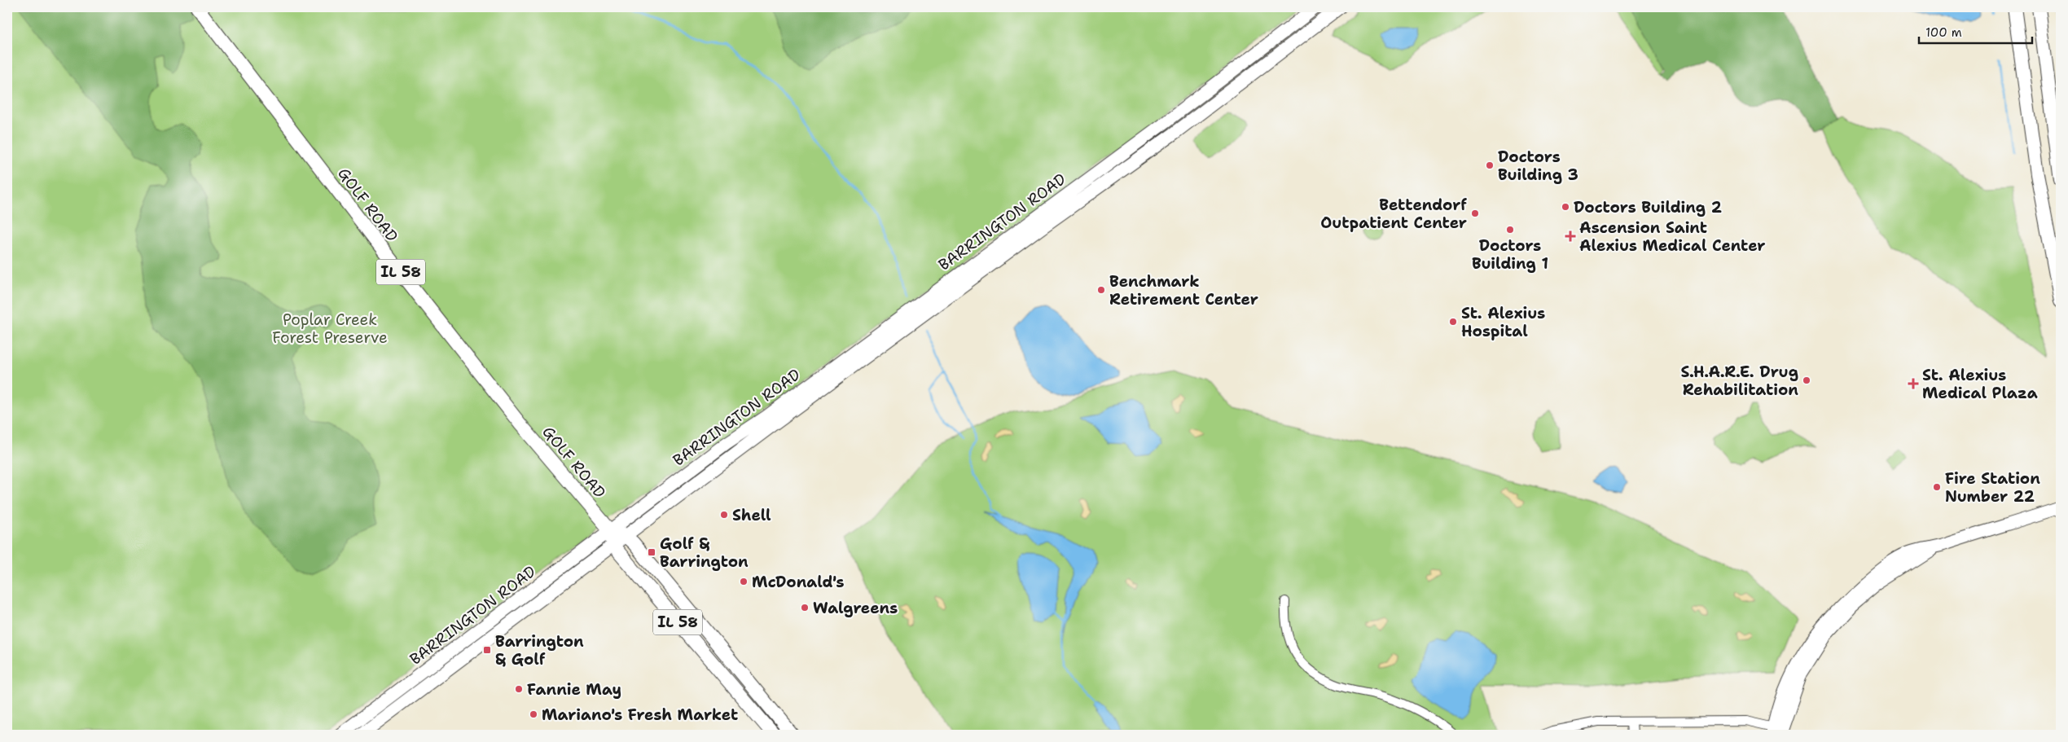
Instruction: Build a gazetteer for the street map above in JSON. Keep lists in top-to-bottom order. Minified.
{"streets":{"main road":["GOLF ROAD","BARRINGTON ROAD","IL 58"]},"crossings":[["GOLF ROAD","BARRINGTON ROAD"],["GOLF ROAD","IL 58"],["BARRINGTON ROAD","IL 58"]],"parks":["Poplar Creek Forest Preserve"],"places":{"other":["Doctors Building 3","Doctors Building 2","Bettendorf Outpatient Center","Doctors Building 1","Benchmark Retirement Center","St. Alexius Hospital","S.H.A.R.E. Drug Rehabilitation","Fire Station Number 22","Shell","McDonald's","Walgreens","Fannie May","Mariano's Fresh Market"],"health":["Ascension Saint Alexius Medical Center","St. Alexius Medical Plaza"],"transit":["Golf & Barrington","Barrington & Golf"]},"scale_bar":"100 m"}
